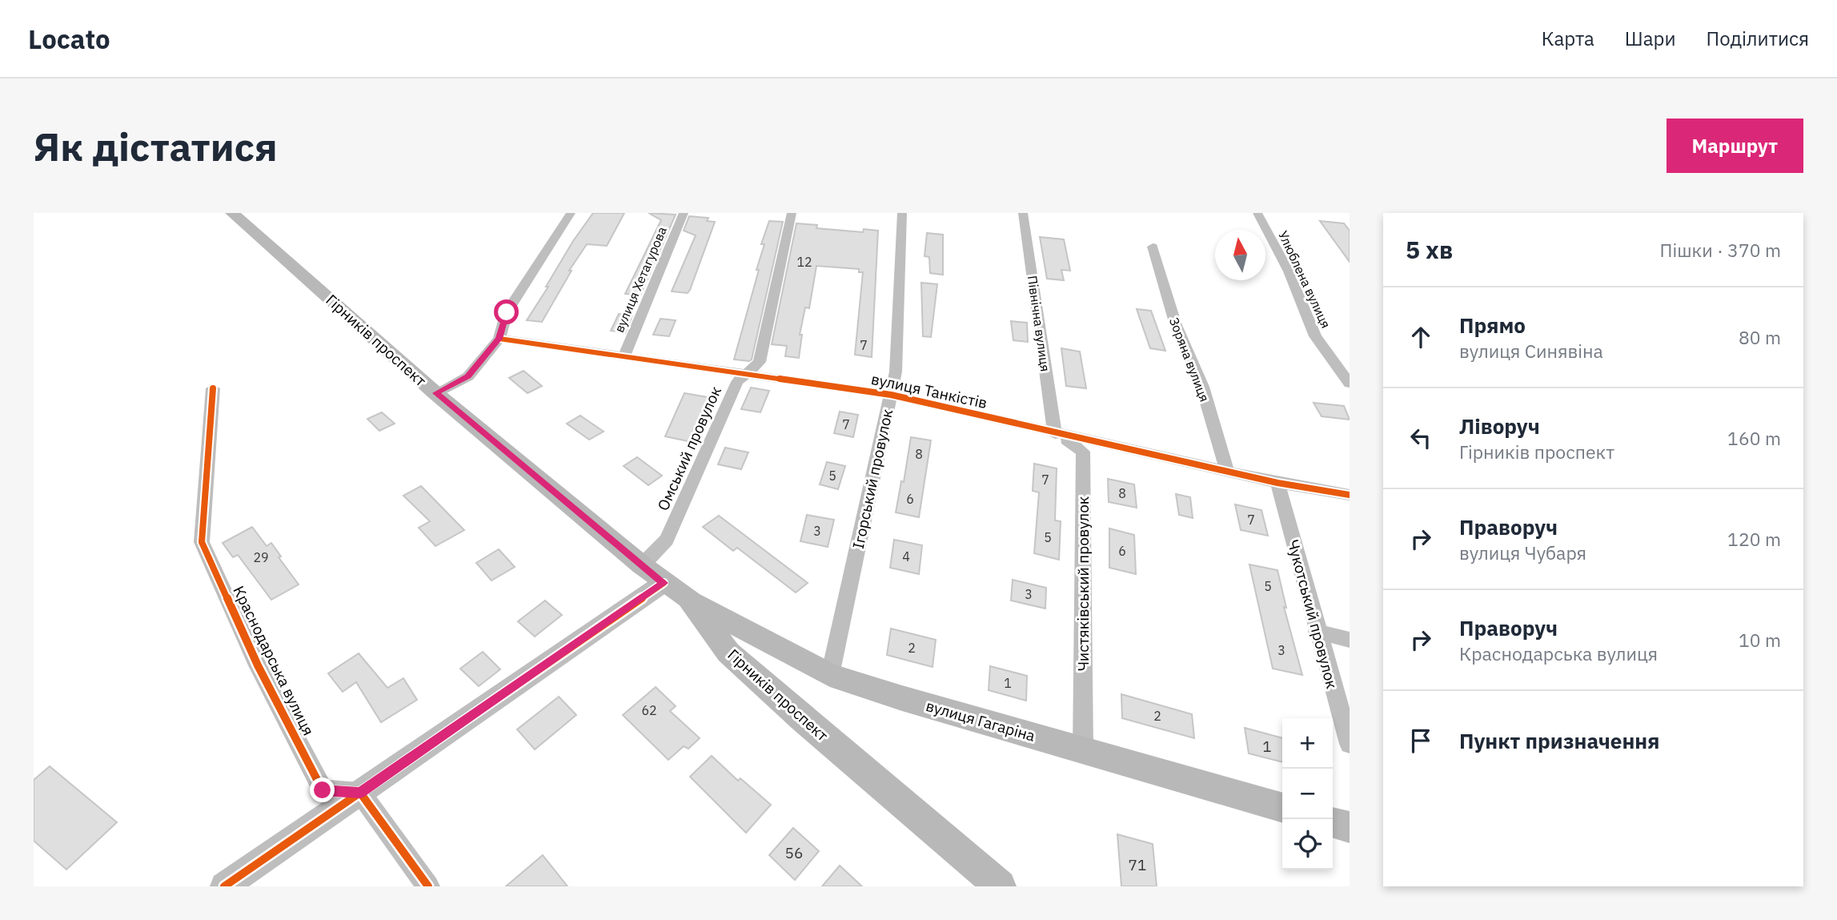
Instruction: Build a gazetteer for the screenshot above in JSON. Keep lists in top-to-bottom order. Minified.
{"streets":{"main road":["Гірників проспект","вулиця Гагаріна"],"street":["вулиця Хетагурова","Улюблена вулиця","Північна вулиця","Зоряна вулиця","вулиця Танкістів","Омський провулок","Ігорський провулок","Чистяківський провулок","Чукотський провулок","Краснодарська вулиця"]},"crossings":[["вулиця Хетагурова","вулиця Танкістів"],["Північна вулиця","вулиця Танкістів"],["Північна вулиця","Чистяківський провулок"],["Гірників проспект","Омський провулок"],["Гірників проспект","вулиця Гагаріна"],["Зоряна вулиця","вулиця Танкістів"],["вулиця Танкістів","Омський провулок"],["вулиця Танкістів","Ігорський провулок"],["вулиця Танкістів","Чистяківський провулок"],["вулиця Танкістів","Чукотський провулок"],["Ігорський провулок","вулиця Гагаріна"],["Чистяківський провулок","вулиця Гагаріна"]],"house_numbers":["12","7","7","8","5","7","8","6","7","3","5","6","4","29","5","3","2","3","1","62","2","1","56","71"],"north":"top","page":{"header":"Locato","nav":["Карта","Шари","Поділитися"],"buttons":"Маршрут","title":"Як дістатися","heading":["5 хв","Пішки · 370 m"],"list":[["Прямо","вулиця Синявіна","80 m"],["Ліворуч","Гірників проспект","160 m"],["Праворуч","вулиця Чубаря","120 m"],["Праворуч","Краснодарська вулиця","10 m"],"Пункт призначення"],"map_buttons":["+","−"]}}
